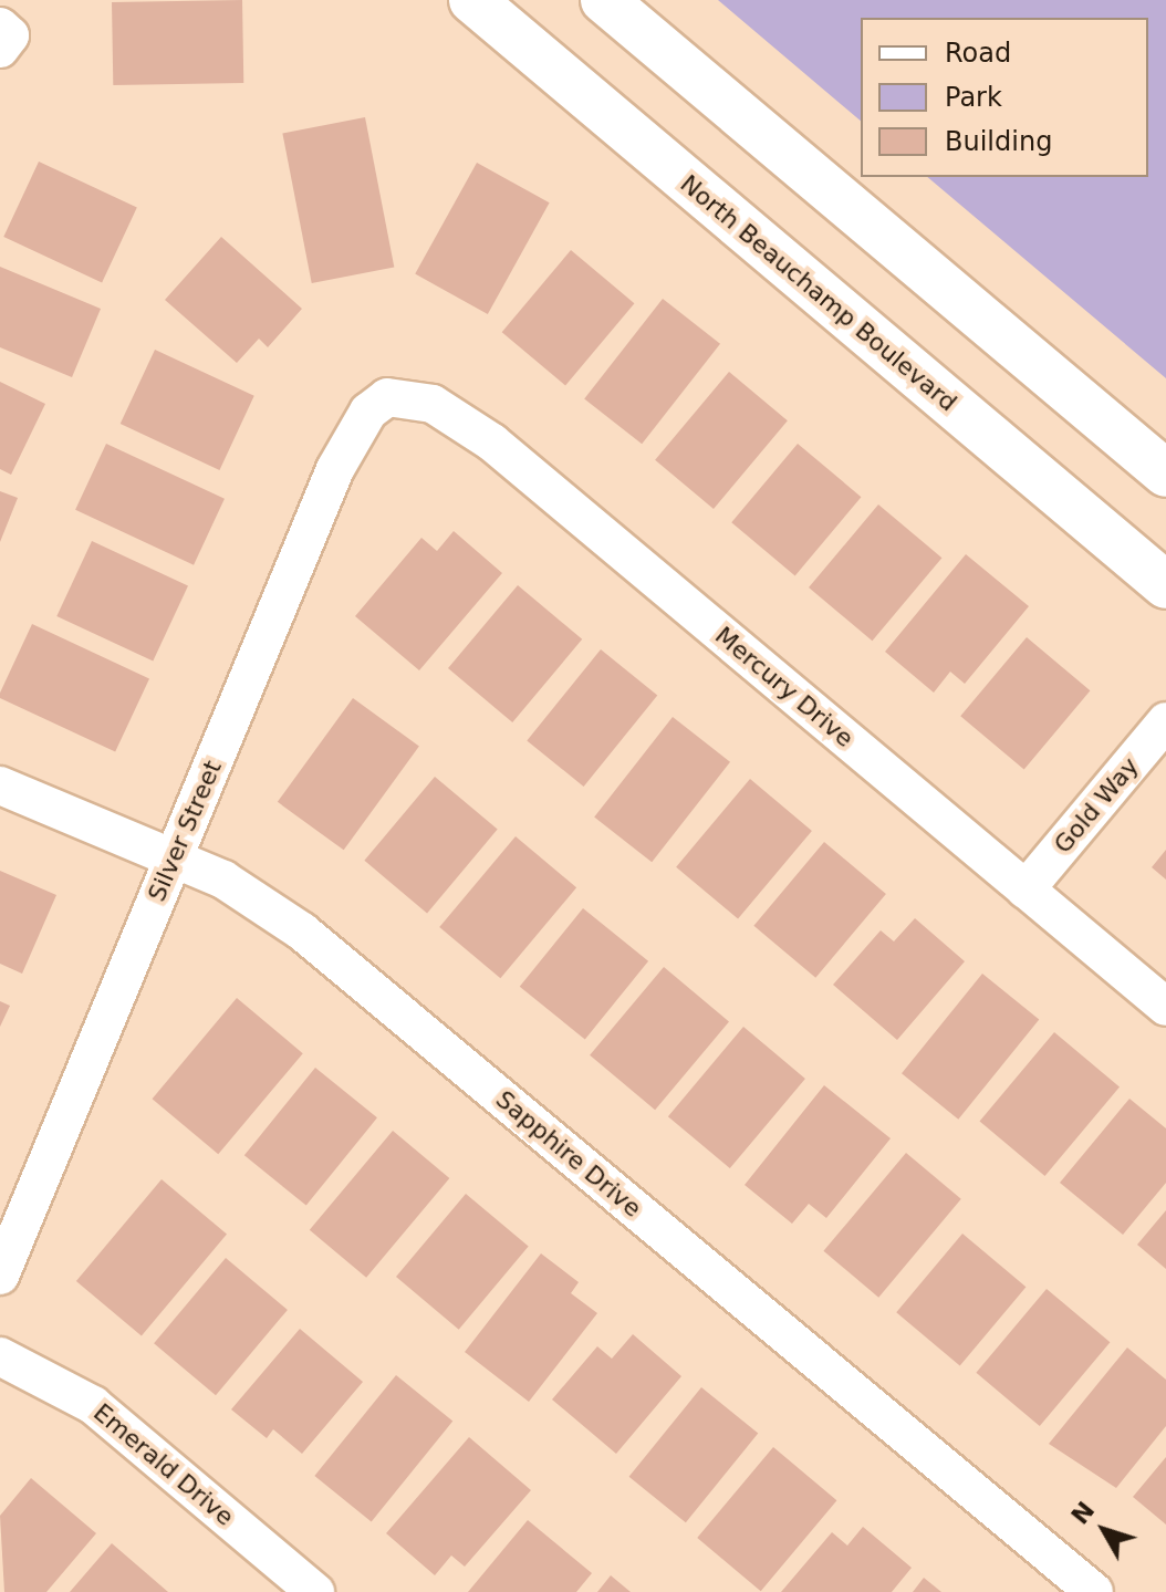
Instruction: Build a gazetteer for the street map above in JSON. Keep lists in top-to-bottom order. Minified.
{"streets":{"street":["North Beauchamp Boulevard","Mercury Drive","Gold Way","Silver Street","Sapphire Drive","Emerald Drive"]},"crossings":[["Mercury Drive","Gold Way"],["Mercury Drive","Silver Street"],["Silver Street","Sapphire Drive"]],"legend":["Road","Park","Building"],"north":"top left"}
